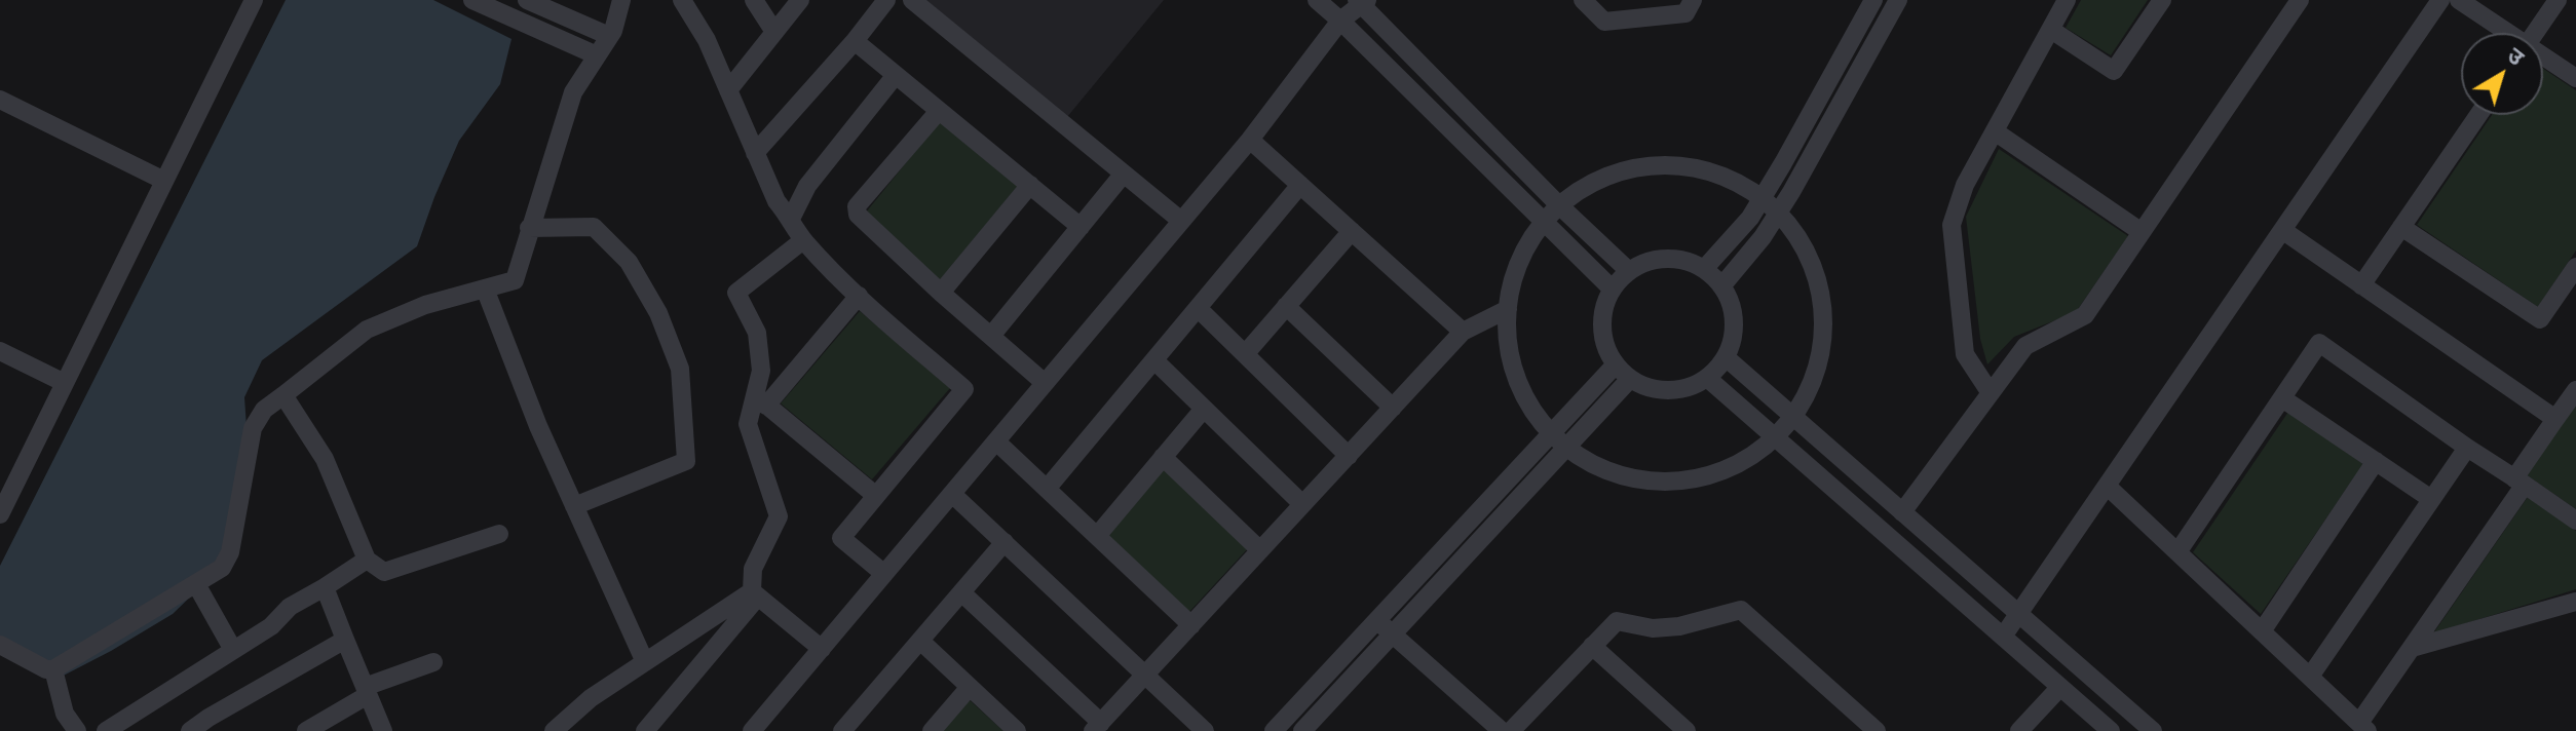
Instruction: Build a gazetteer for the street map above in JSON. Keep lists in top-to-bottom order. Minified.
{"north":"top right"}
